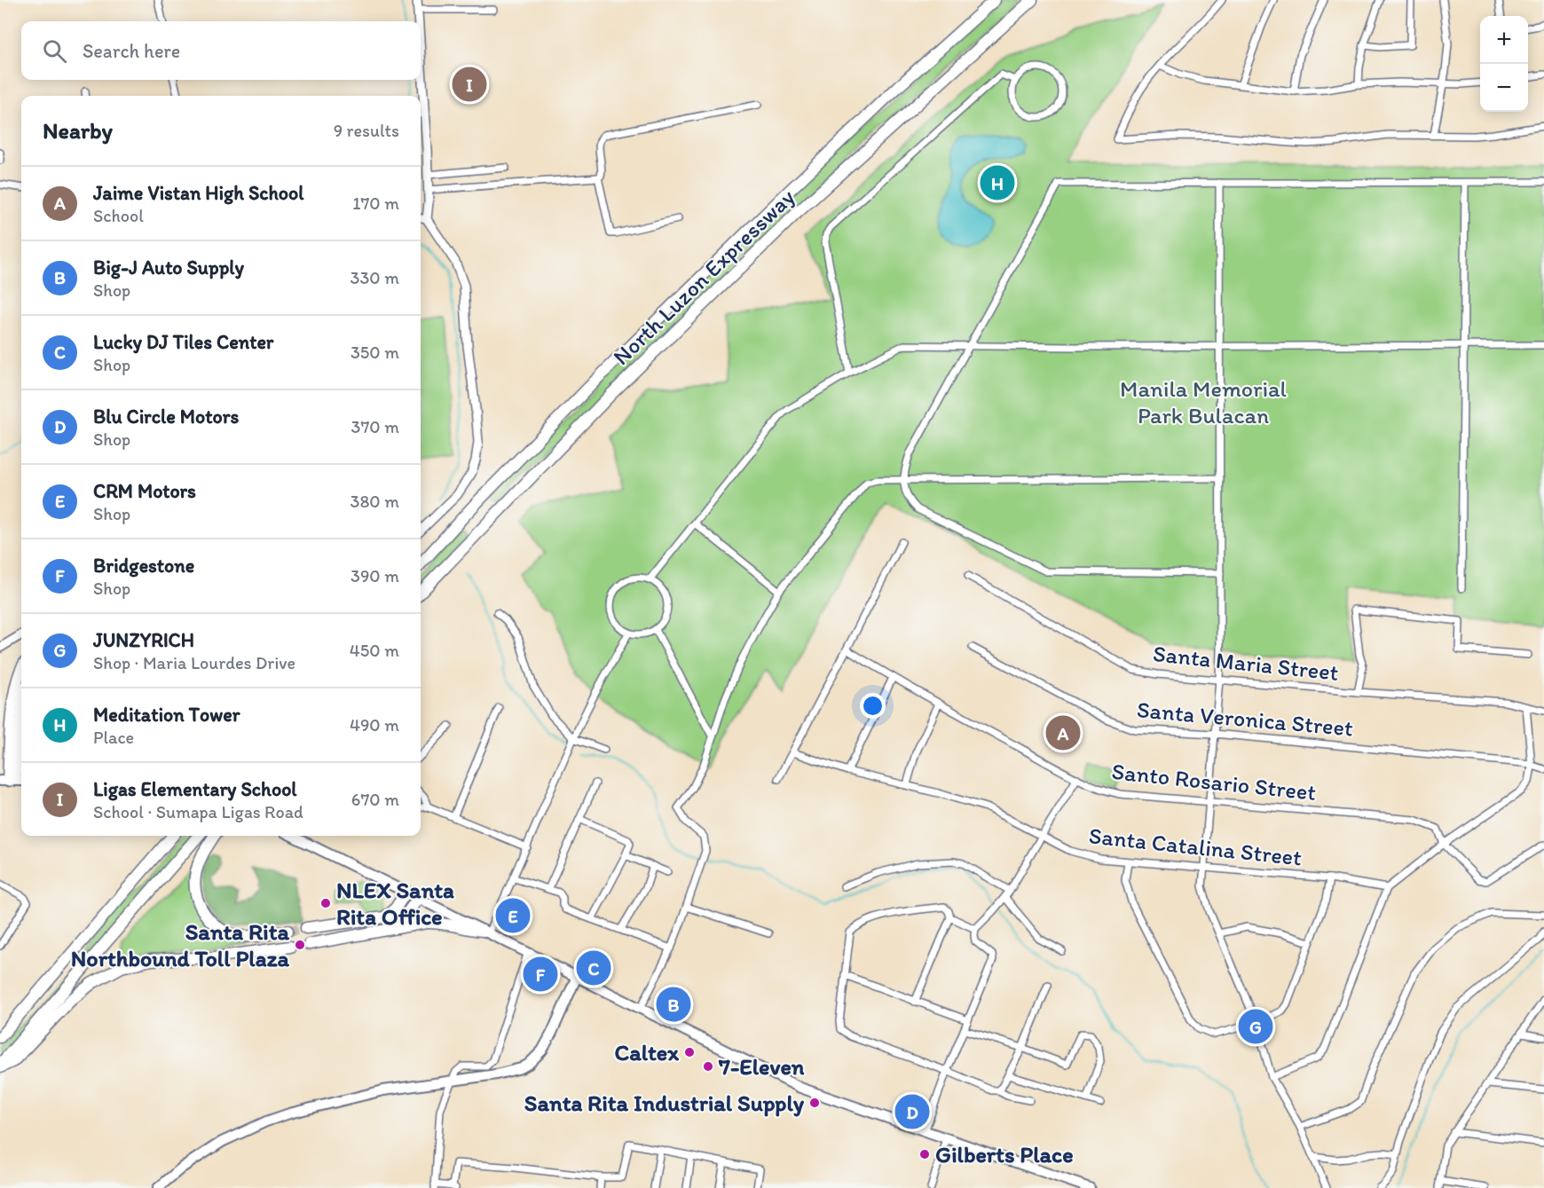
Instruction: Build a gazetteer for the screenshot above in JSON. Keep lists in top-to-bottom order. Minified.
{"streets":{"highway":["North Luzon Expressway"],"street":["Santa Maria Street","Santa Veronica Street","Santo Rosario Street","Santa Catalina Street"]},"parks":["Manila Memorial Park Bulacan"],"places":["NLEX Santa Rita Office","Santa Rita Northbound Toll Plaza","Caltex","7-Eleven","Santa Rita Industrial Supply","Gilberts Place"],"page":{"map_buttons":["+","−"],"search":"Search here","pins":["I","H","A","E","C","F","B","G","D"],"heading":["Nearby","9 results"],"list":[{"mark":"A","name":"Jaime Vistan High School","note":"School","value":"170 m"},{"mark":"B","name":"Big-J Auto Supply","note":"Shop","value":"330 m"},{"mark":"C","name":"Lucky DJ Tiles Center","note":"Shop","value":"350 m"},{"mark":"D","name":"Blu Circle Motors","note":"Shop","value":"370 m"},{"mark":"E","name":"CRM Motors","note":"Shop","value":"380 m"},{"mark":"F","name":"Bridgestone","note":"Shop","value":"390 m"},{"mark":"G","name":"JUNZYRICH","note":"Shop · Maria Lourdes Drive","value":"450 m"},{"mark":"H","name":"Meditation Tower","note":"Place","value":"490 m"},{"mark":"I","name":"Ligas Elementary School","note":"School · Sumapa Ligas Road","value":"670 m"}]}}
